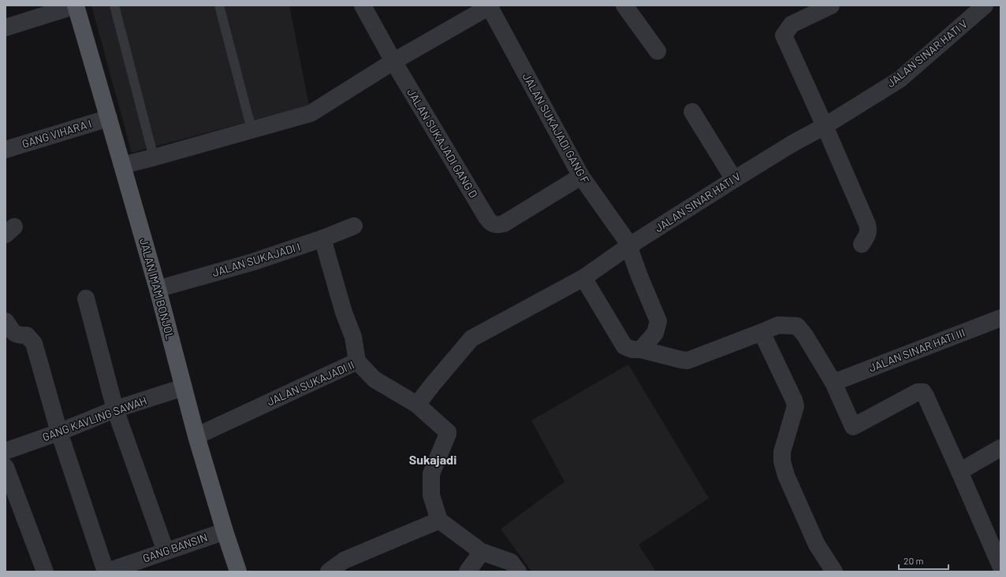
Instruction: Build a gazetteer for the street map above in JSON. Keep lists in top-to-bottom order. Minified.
{"streets":{"main road":["JALAN IMAM BONJOL"],"street":["JALAN SINAR HATI V","JALAN SUKAJADI GANG F","GANG VIHARA I","JALAN SUKAJADI GANG D","JALAN SUKAJADI I","JALAN SINAR HATI III","JALAN SUKAJADI II","GANG KAVLING SAWAH","GANG BANSIN"]},"crossings":[["JALAN SINAR HATI V","JALAN SUKAJADI GANG F"],["JALAN SINAR HATI V","JALAN SUKAJADI II"],["JALAN SUKAJADI GANG F","JALAN SUKAJADI GANG D"],["GANG VIHARA I","JALAN IMAM BONJOL"],["JALAN SUKAJADI I","JALAN IMAM BONJOL"],["JALAN IMAM BONJOL","JALAN SUKAJADI II"],["JALAN IMAM BONJOL","GANG KAVLING SAWAH"],["JALAN IMAM BONJOL","GANG BANSIN"]],"districts":["Sukajadi"],"scale_bar":"20 m"}
